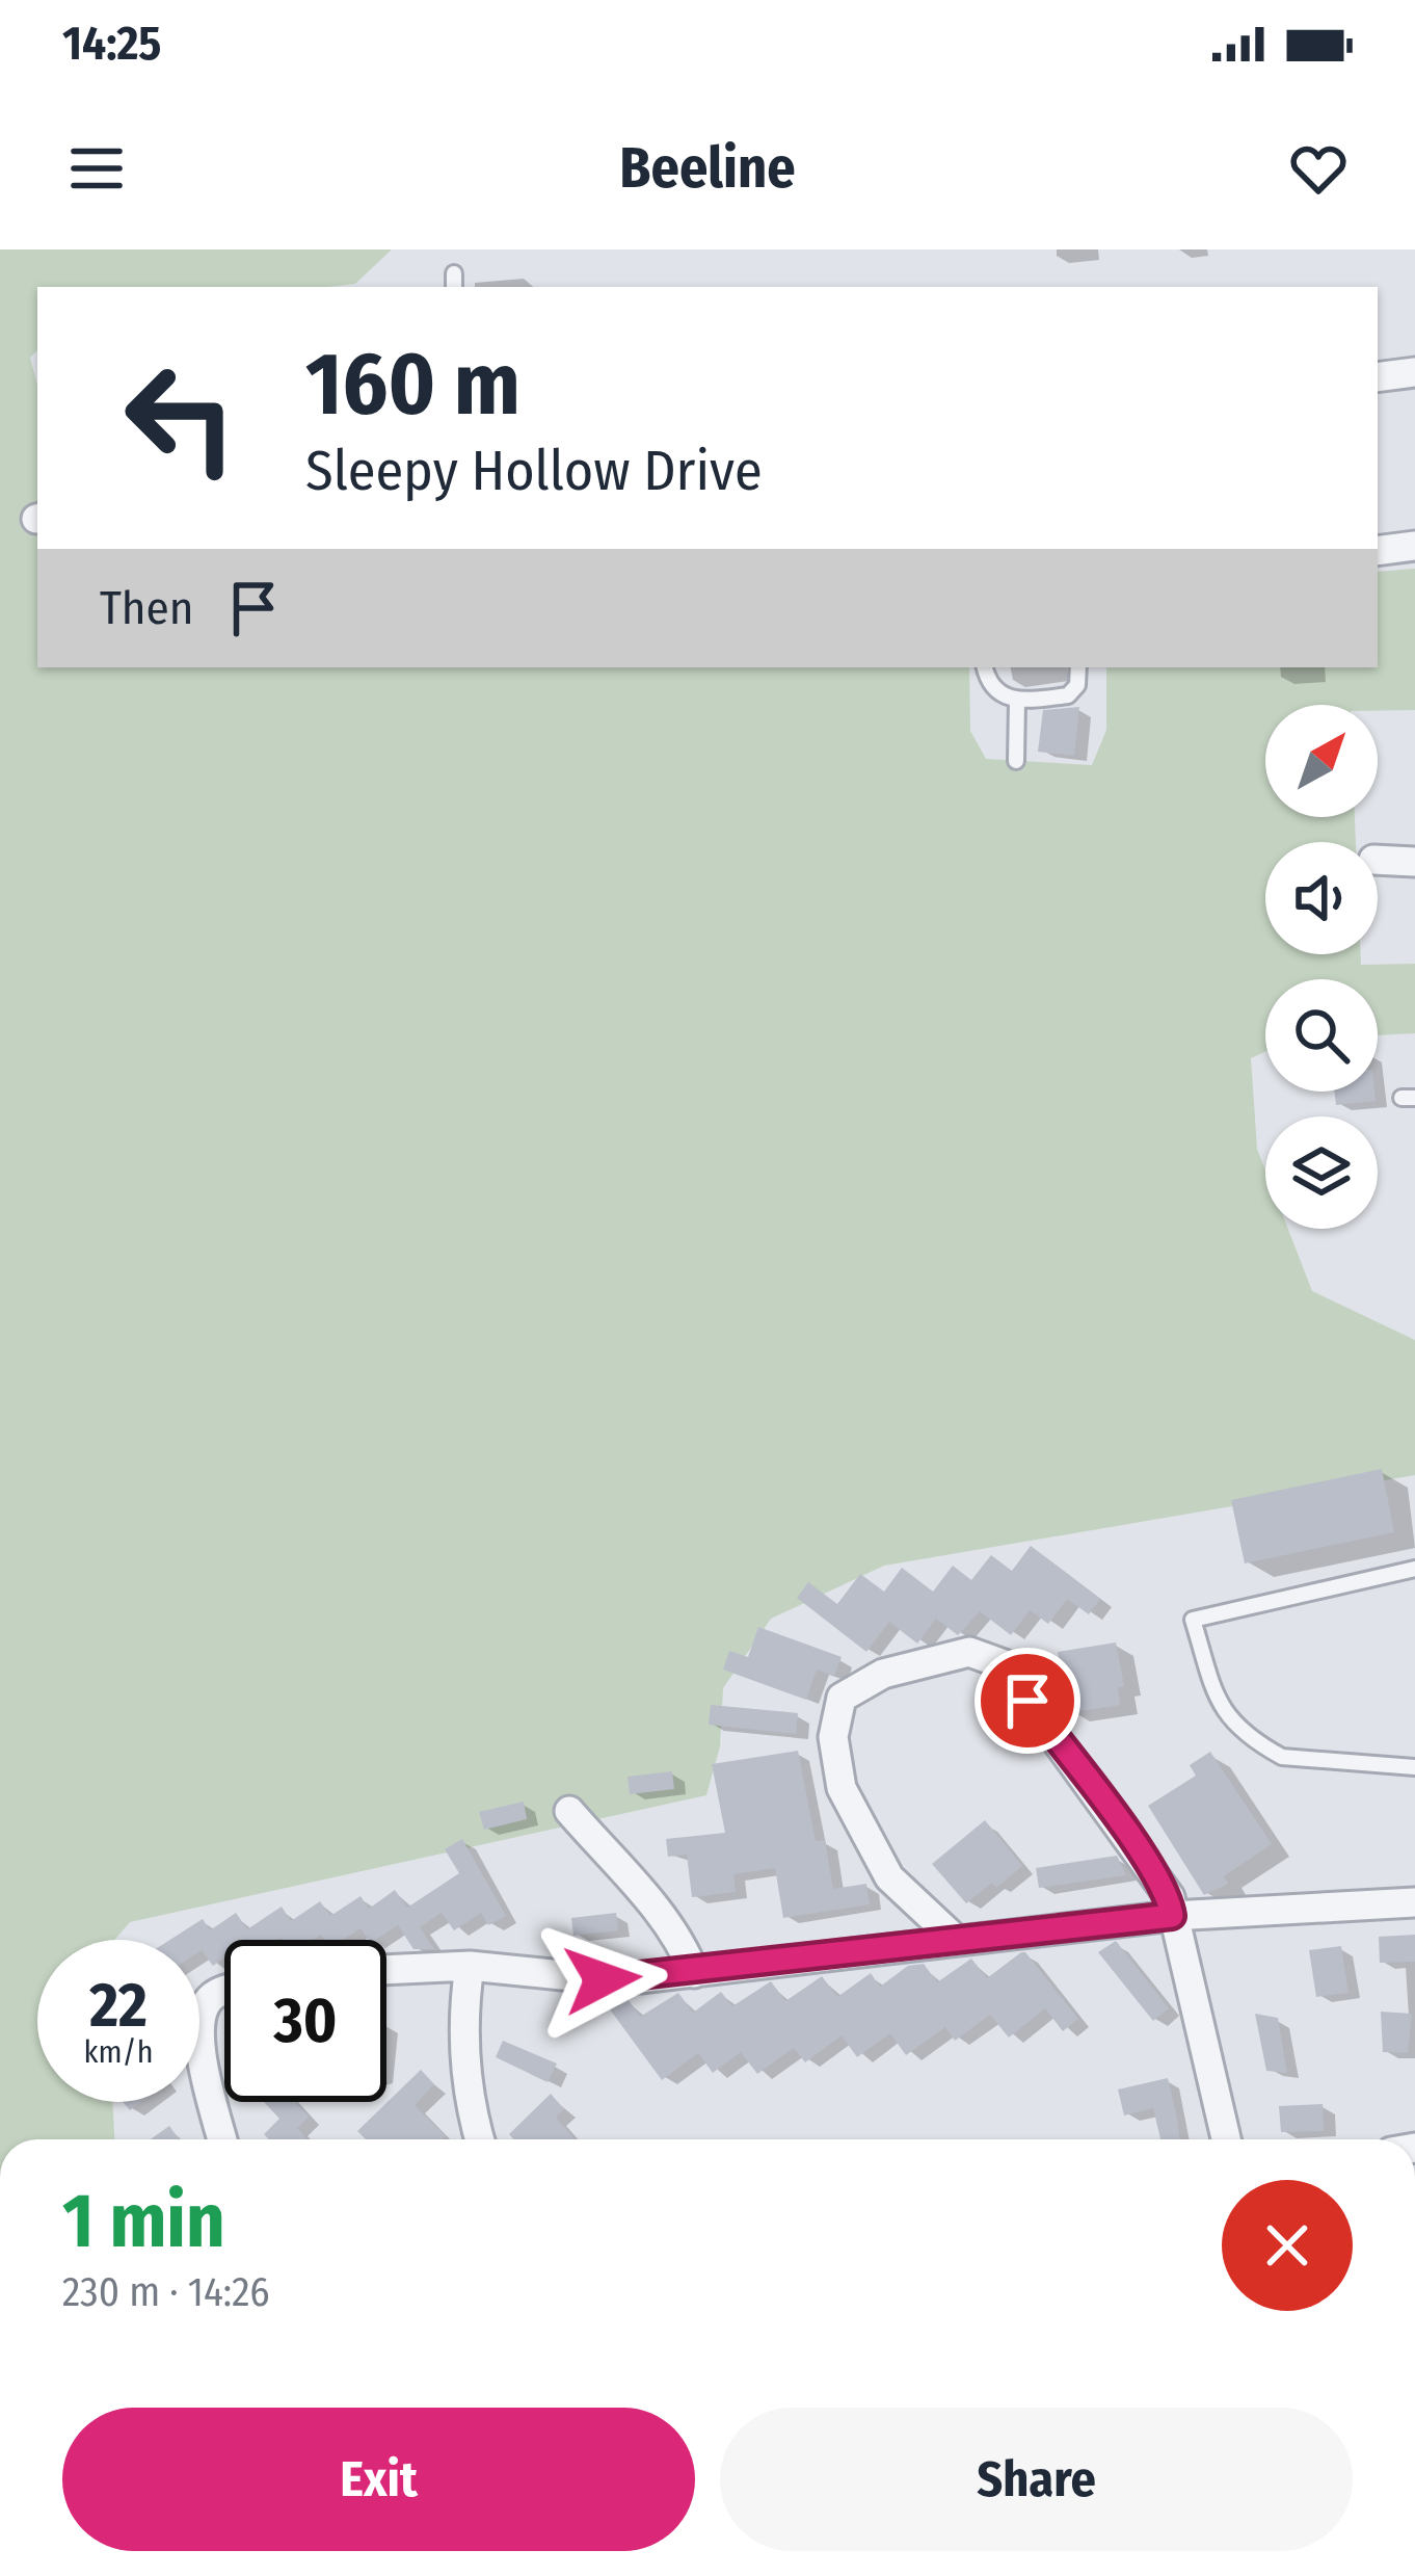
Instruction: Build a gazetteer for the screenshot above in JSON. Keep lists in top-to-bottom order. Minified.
{"north":"top right","page":{"status":"14:25","header":"Beeline","turn":["160 m","Sleepy Hollow Drive"],"then":"Then","speed":"22 km/h","limit":"30","heading":["1 min","230 m · 14:26"],"buttons":["Exit","Share"]}}
